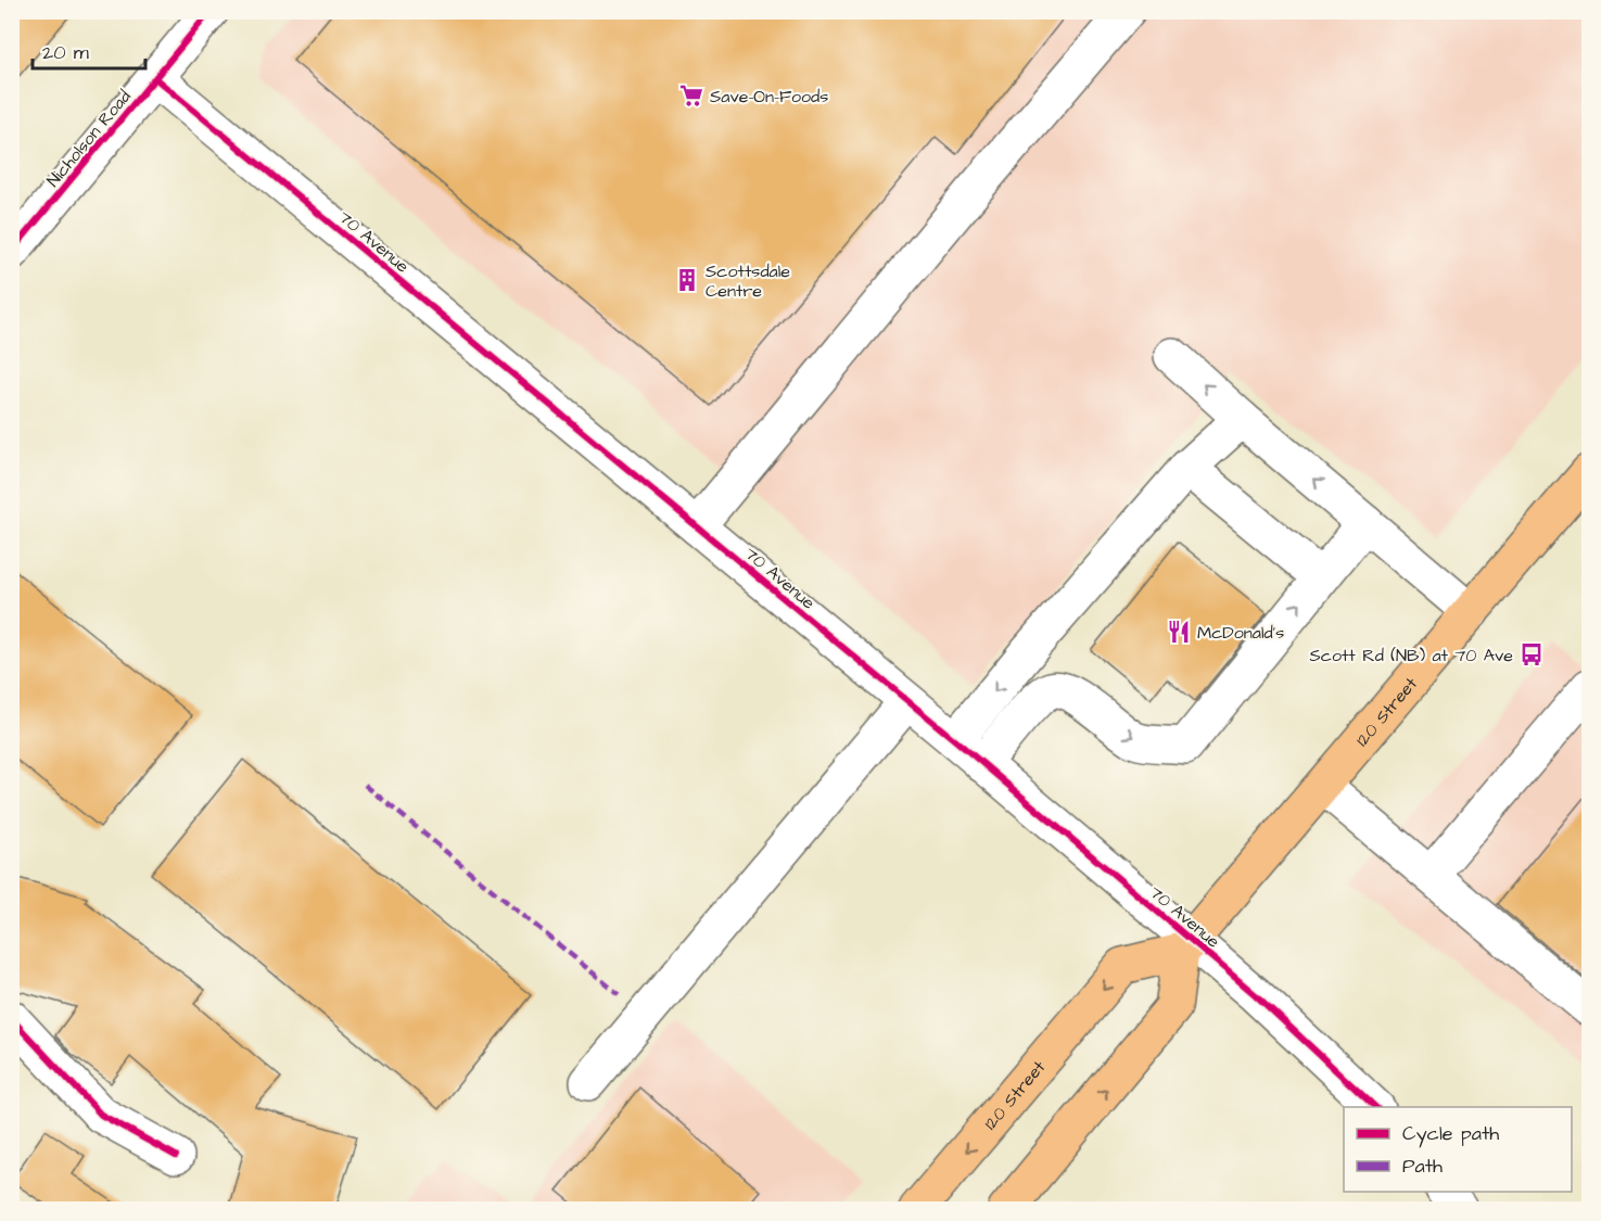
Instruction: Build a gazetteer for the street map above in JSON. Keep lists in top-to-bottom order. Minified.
{"streets":{"main road":["120 Street"],"street":["Nicholson Road","70 Avenue"]},"crossings":[["Nicholson Road","70 Avenue"],["70 Avenue","120 Street"]],"places":{"supermarket":["Save-On-Foods"],"building":["Scottsdale Centre"],"restaurant":["McDonald's"],"bus stop":["Scott Rd (NB) at 70 Ave"]},"legend":["Cycle path","Path"],"scale_bar":"20 m"}
